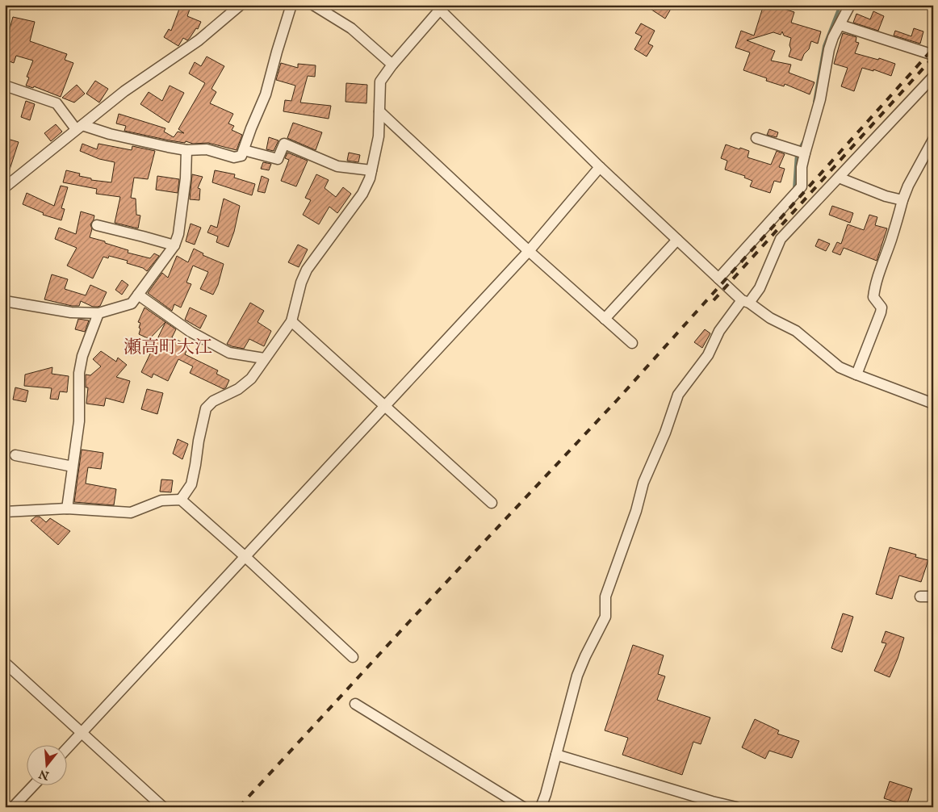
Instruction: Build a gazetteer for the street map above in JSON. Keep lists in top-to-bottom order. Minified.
{"districts":["瀬高町大江"],"north":"bottom"}
